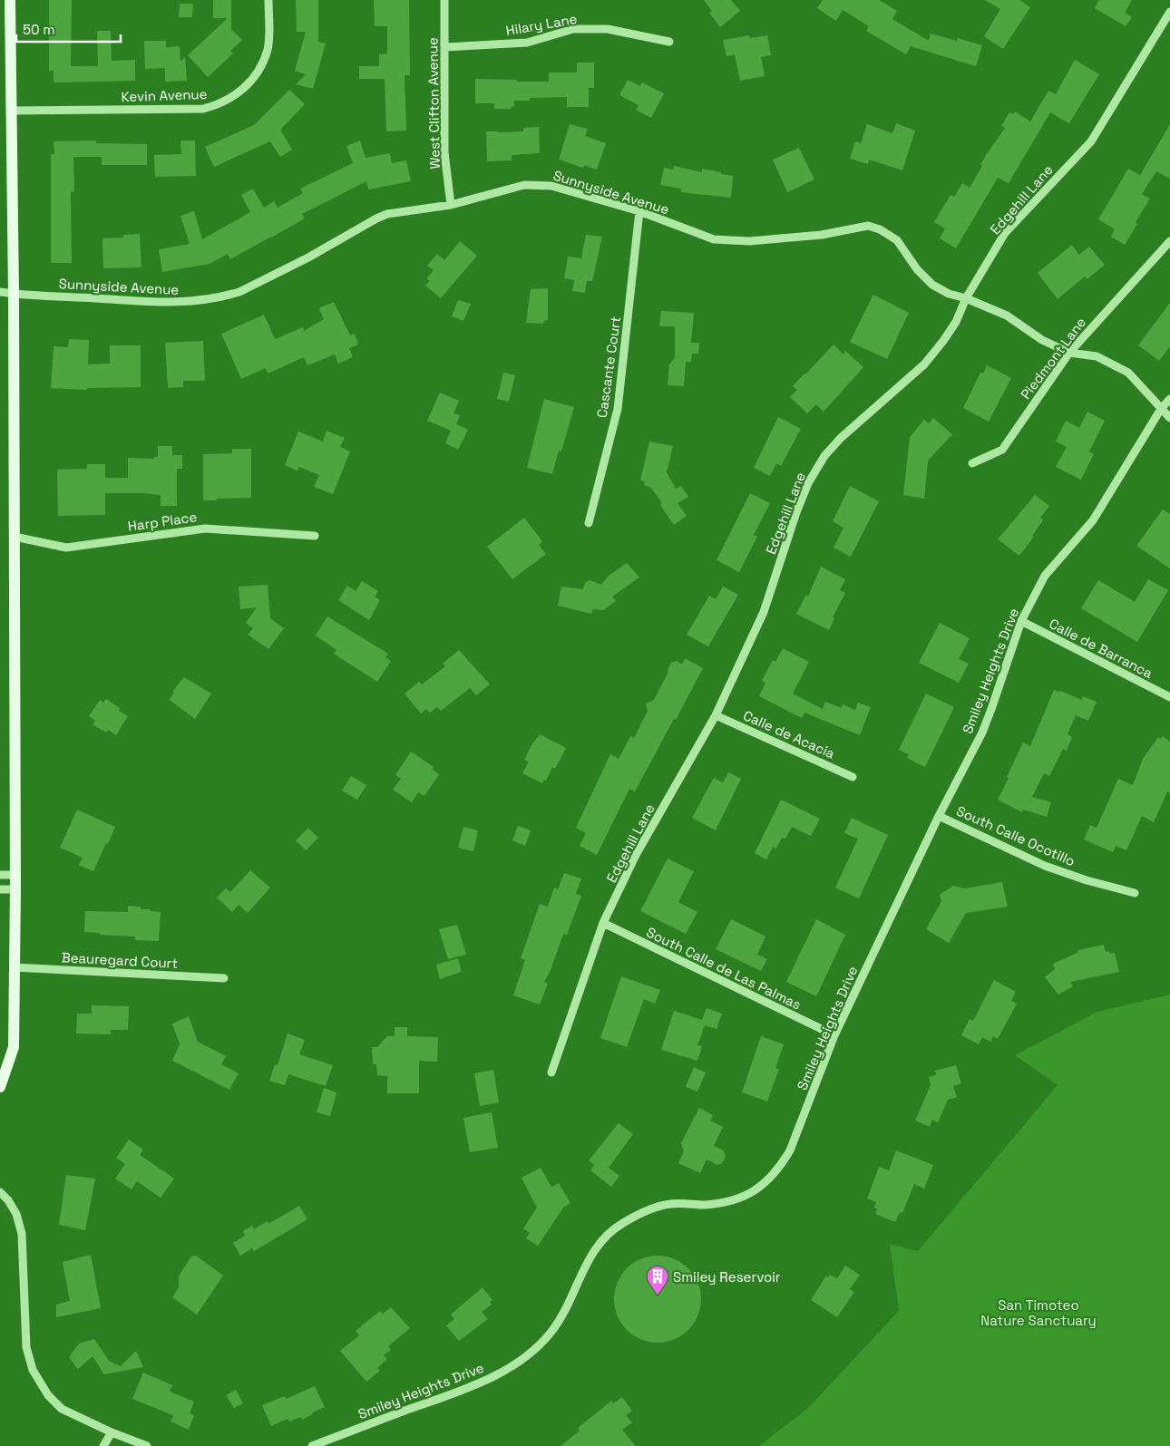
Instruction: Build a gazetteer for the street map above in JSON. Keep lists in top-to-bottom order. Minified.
{"streets":{"street":["Hilary Lane","Kevin Avenue","West Clifton Avenue","Sunnyside Avenue","Edgehill Lane","Piedmont Lane","Cascante Court","Harp Place","Calle de Barranca","Smiley Heights Drive","Calle de Acacia","South Calle Ocotillo","Beauregard Court","South Calle de Las Palmas"]},"crossings":[["Hilary Lane","West Clifton Avenue"],["West Clifton Avenue","Sunnyside Avenue"],["Sunnyside Avenue","Edgehill Lane"],["Sunnyside Avenue","Piedmont Lane"],["Sunnyside Avenue","Cascante Court"],["Sunnyside Avenue","Smiley Heights Drive"],["Edgehill Lane","Calle de Acacia"],["Edgehill Lane","South Calle de Las Palmas"],["Calle de Barranca","Smiley Heights Drive"],["Smiley Heights Drive","South Calle Ocotillo"],["Smiley Heights Drive","South Calle de Las Palmas"]],"parks":["San Timoteo Nature Sanctuary"],"places":{"building":["Smiley Reservoir"]},"scale_bar":"50 m"}
